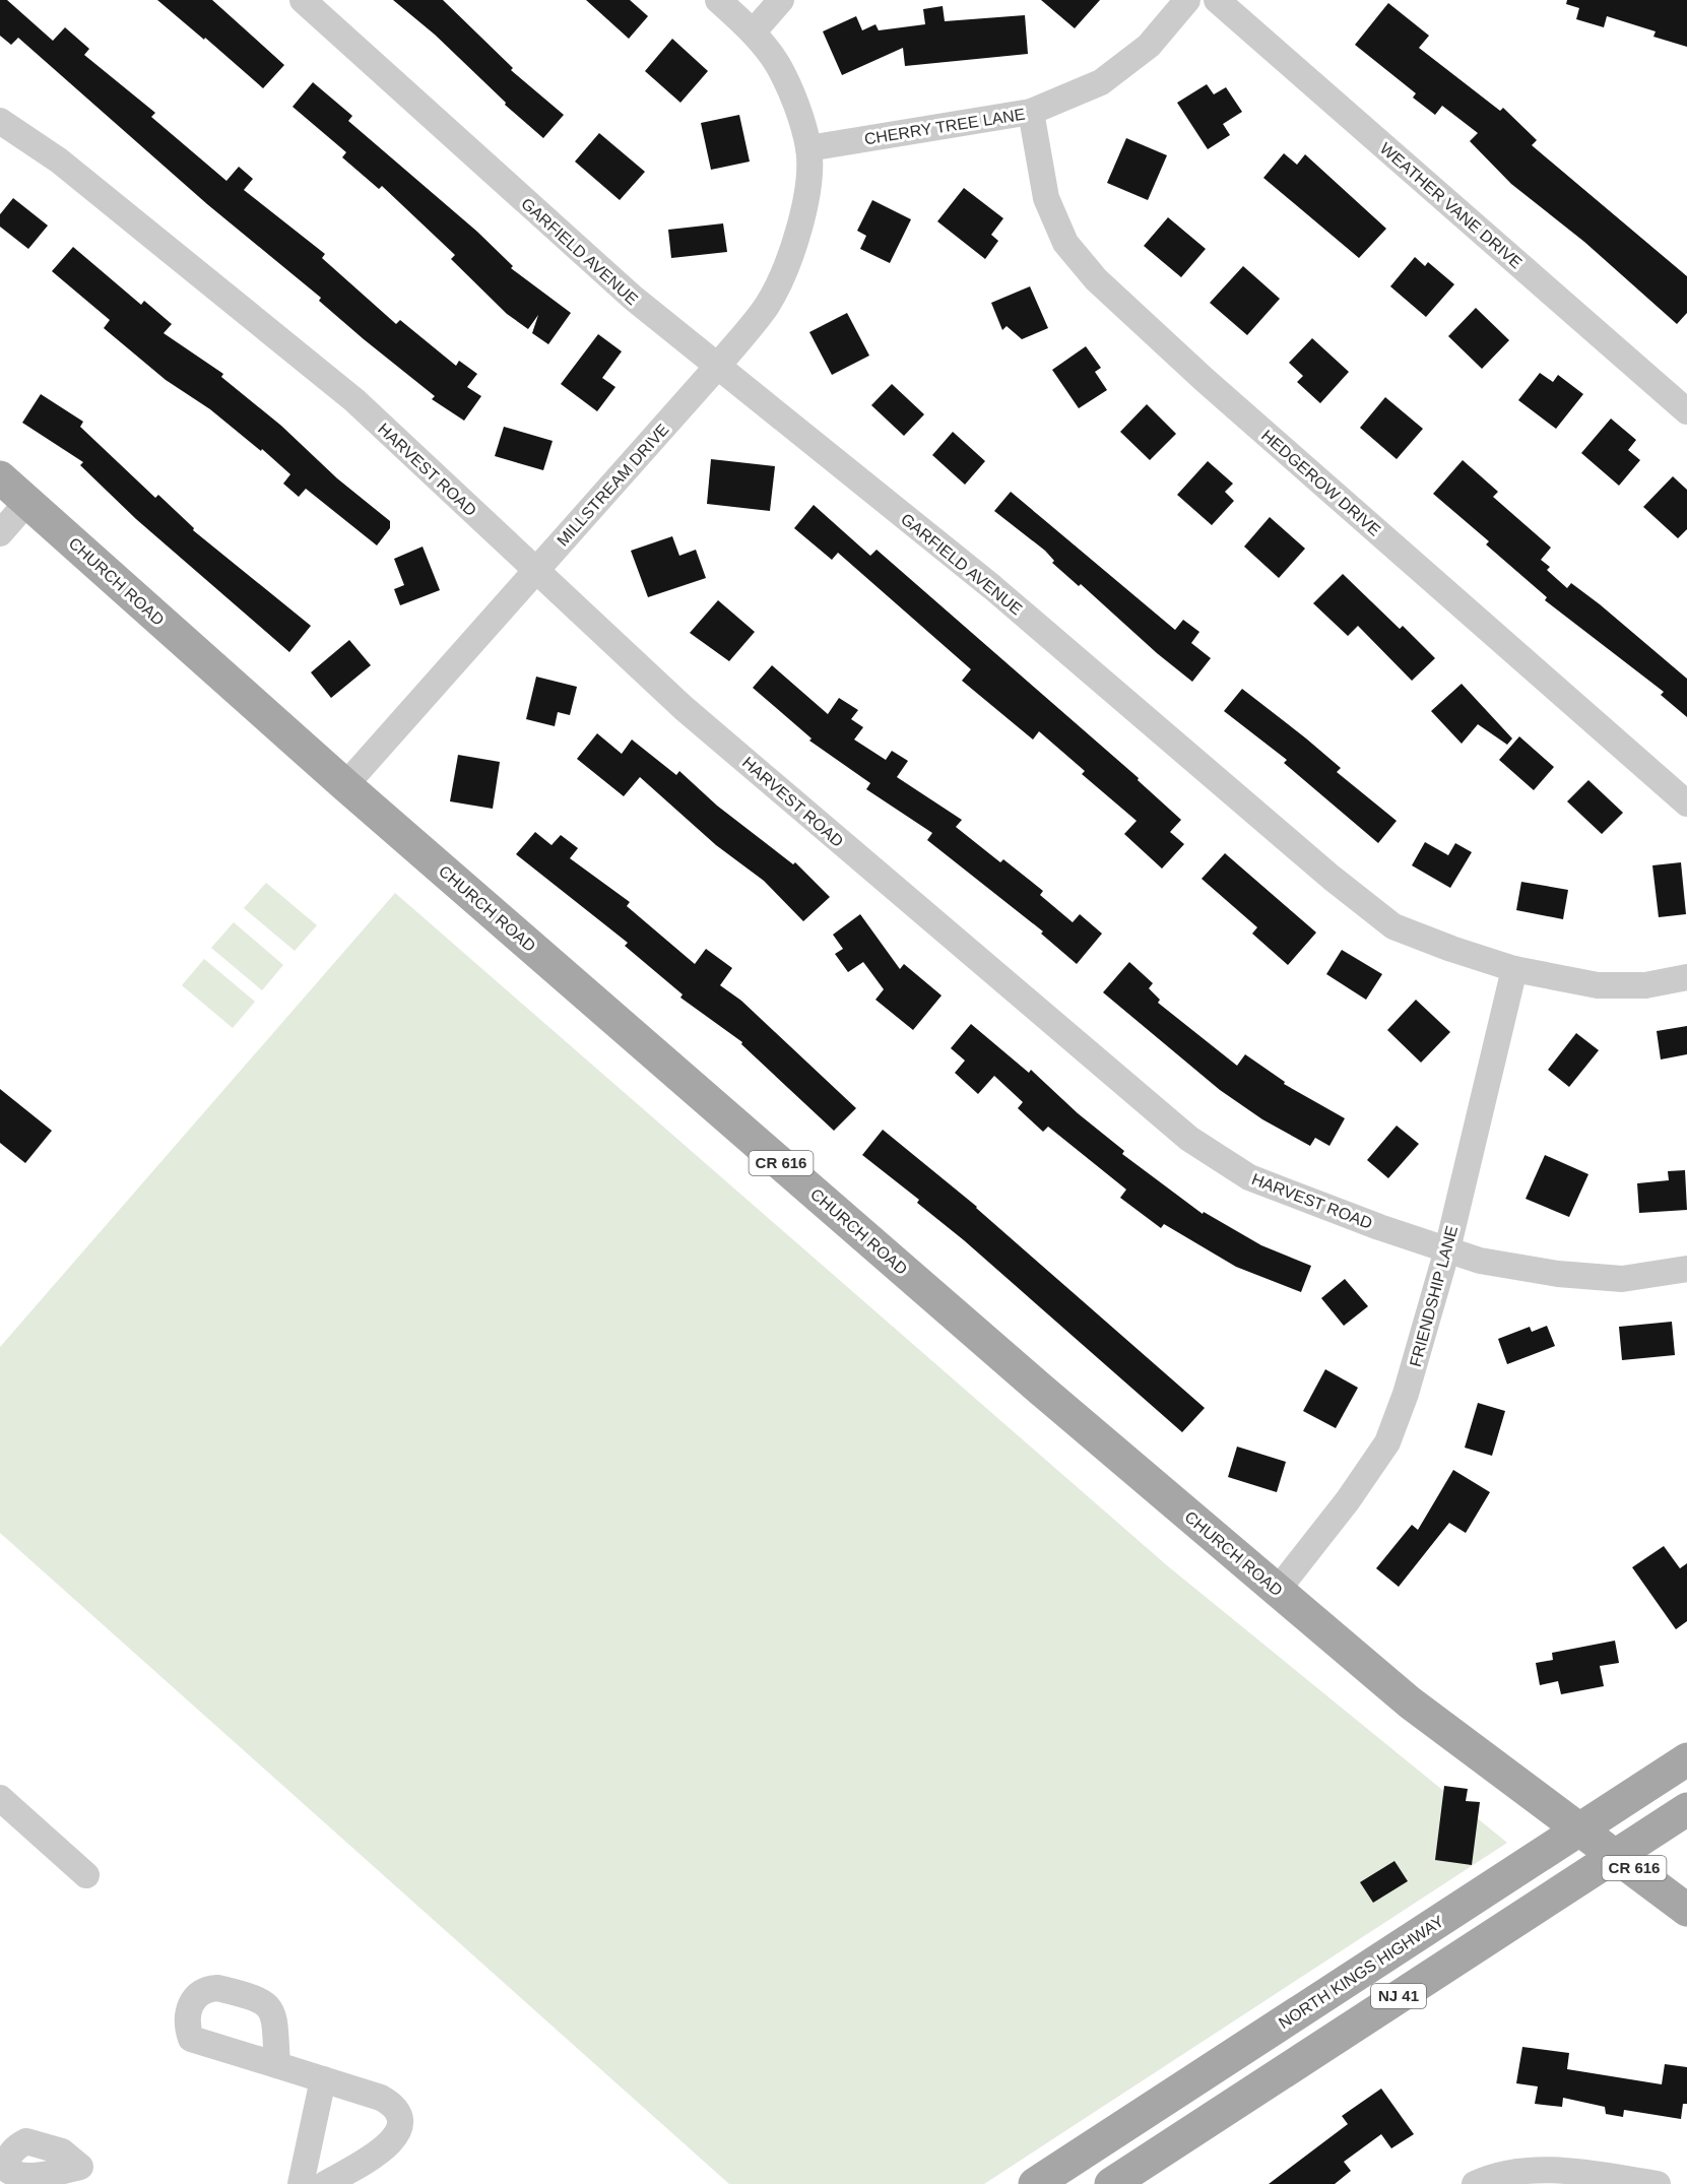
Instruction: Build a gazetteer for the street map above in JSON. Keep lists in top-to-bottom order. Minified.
{"streets":{"main road":["CHURCH ROAD","CR 616","NORTH KINGS HIGHWAY","NJ 41"],"street":["CHERRY TREE LANE","WEATHER VANE DRIVE","GARFIELD AVENUE","HARVEST ROAD","HEDGEROW DRIVE","MILLSTREAM DRIVE","FRIENDSHIP LANE"]},"crossings":[["CHERRY TREE LANE","HEDGEROW DRIVE"],["CHERRY TREE LANE","MILLSTREAM DRIVE"],["GARFIELD AVENUE","MILLSTREAM DRIVE"],["GARFIELD AVENUE","FRIENDSHIP LANE"],["HARVEST ROAD","MILLSTREAM DRIVE"],["HARVEST ROAD","FRIENDSHIP LANE"],["MILLSTREAM DRIVE","CHURCH ROAD"],["CHURCH ROAD","FRIENDSHIP LANE"],["CHURCH ROAD","NORTH KINGS HIGHWAY"],["CHURCH ROAD","NJ 41"]]}
